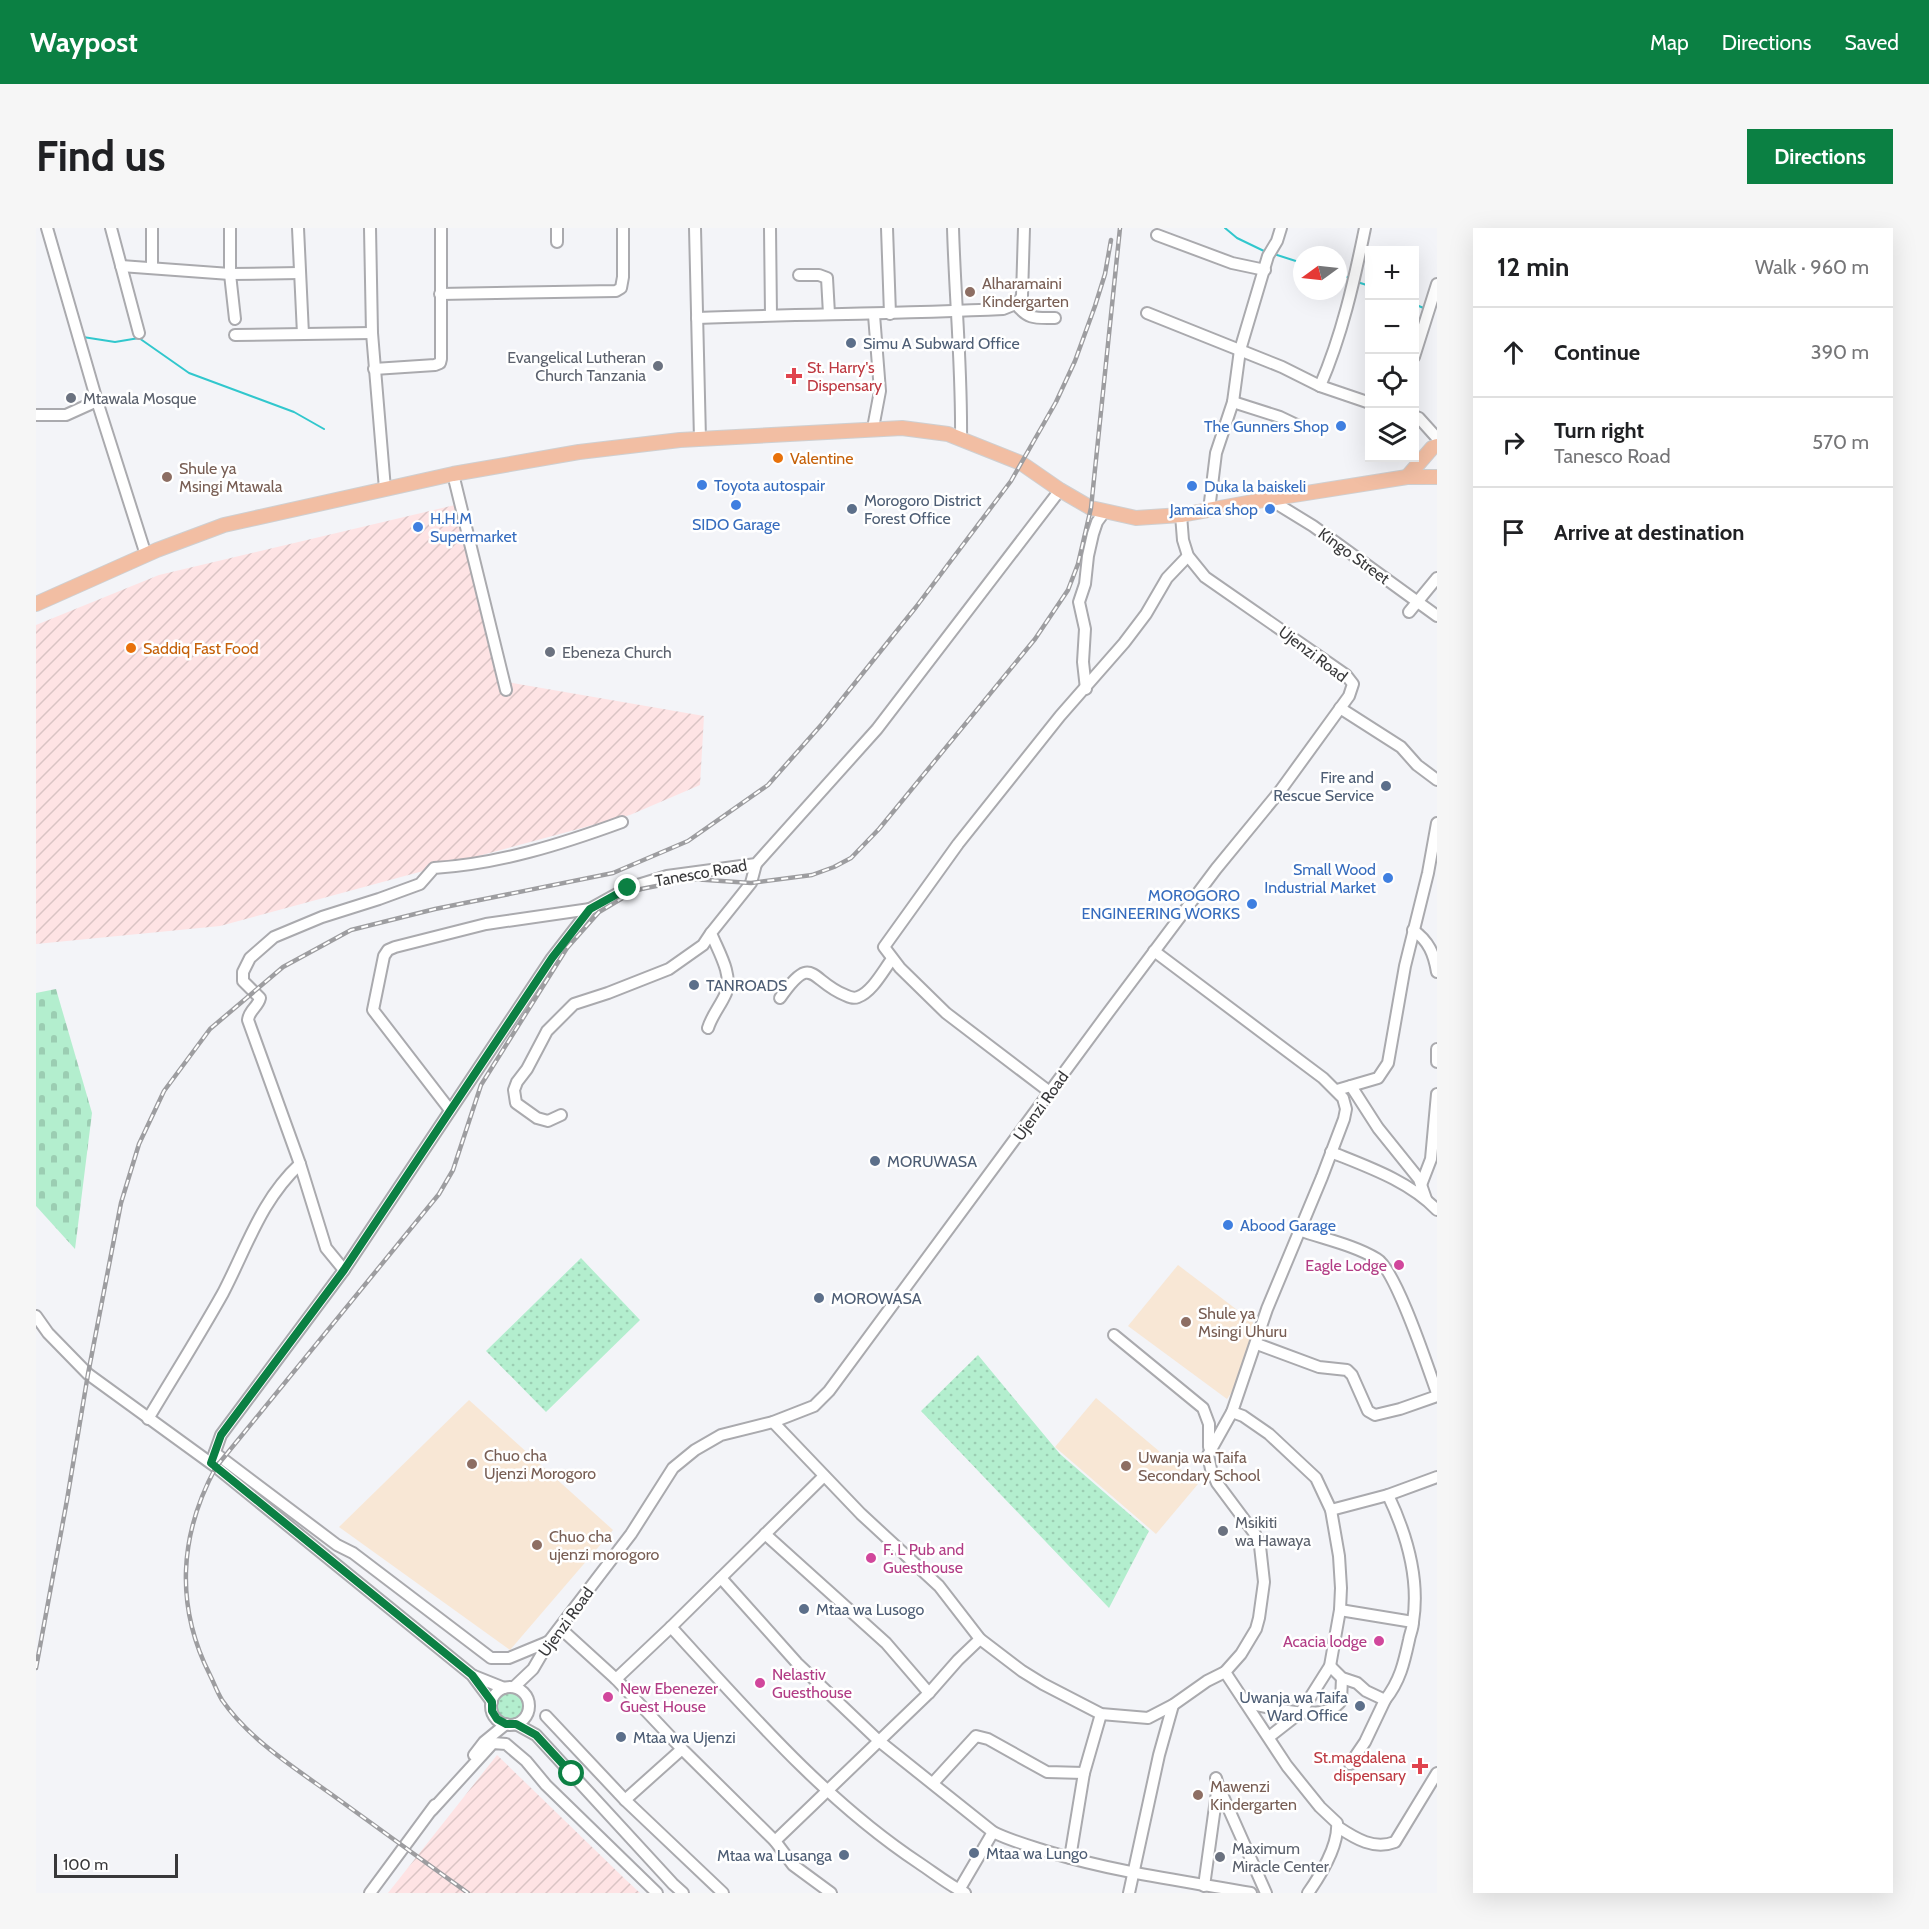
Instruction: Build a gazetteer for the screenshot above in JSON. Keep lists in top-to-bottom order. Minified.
{"streets":{"street":["Kingo Street","Ujenzi Road","Tanesco Road"]},"places":{"other":["Alharamaini Kindergarten","Simu A Subward Office","Evangelical Lutheran Church Tanzania","Mtawala Mosque","The Gunners Shop","Valentine","Shule ya Msingi Mtawala","Toyota autospair","Duka la baiskeli","SIDO Garage","Morogoro District Forest Office","Jamaica shop","H.H.M Supermarket","Saddiq Fast Food","Ebeneza Church","Fire and Rescue Service","Small Wood Industrial Market","MOROGORO ENGINEERING WORKS","TANROADS","MORUWASA","Abood Garage","Eagle Lodge","MOROWASA","Shule ya Msingi Uhuru","Chuo cha Ujenzi Morogoro","Uwanja wa Taifa Secondary School","Msikiti wa Hawaya","Chuo cha ujenzi morogoro","F. L Pub and Guesthouse","Mtaa wa Lusogo","Acacia lodge","Nelastiv Guesthouse","New Ebenezer Guest House","Uwanja wa Taifa Ward Office","Mtaa wa Ujenzi","Mawenzi Kindergarten","Mtaa wa Lungo","Mtaa wa Lusanga","Maximum Miracle Center"],"health":["St. Harry's Dispensary","St.magdalena dispensary"]},"scale_bar":"100 m","north":"left","page":{"header":"Waypost","nav":["Map","Directions","Saved"],"buttons":"Directions","title":"Find us","heading":["12 min","Walk · 960 m"],"map_buttons":["+","−"],"list":[["Continue","390 m"],["Turn right","Tanesco Road","570 m"],"Arrive at destination"],"scale":"100 m"}}
